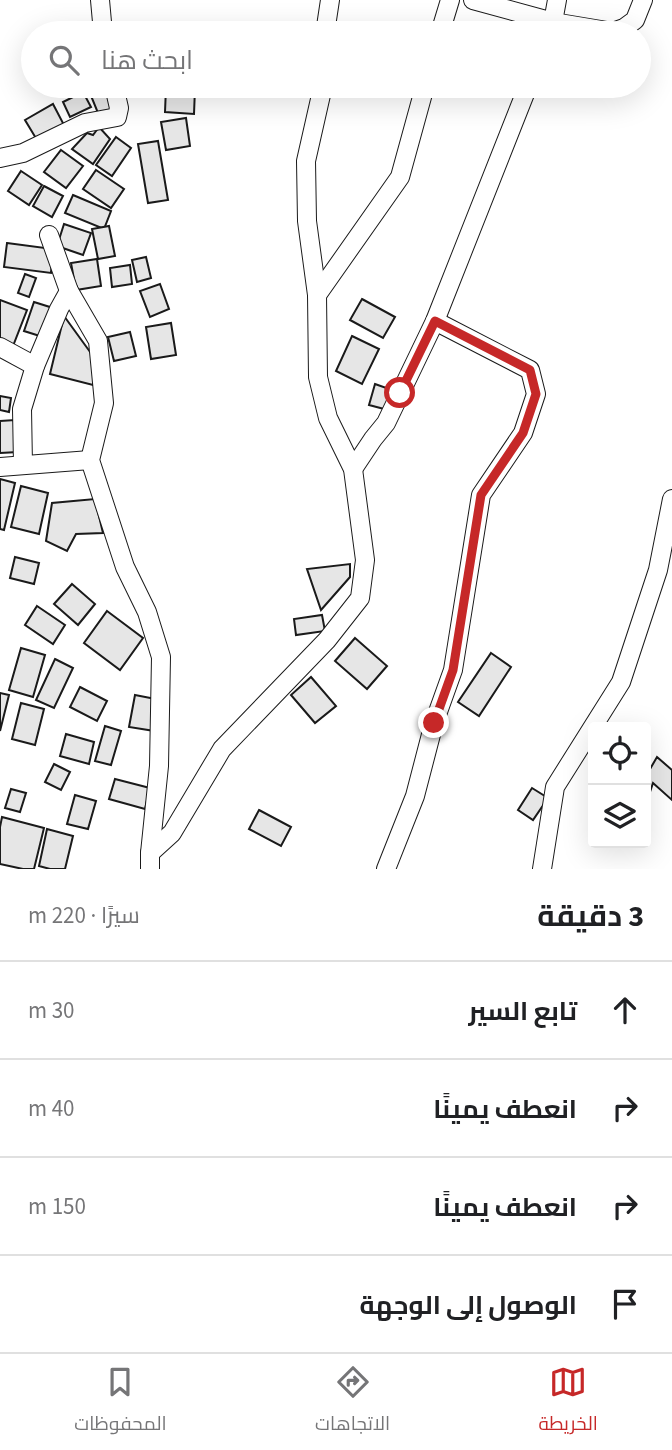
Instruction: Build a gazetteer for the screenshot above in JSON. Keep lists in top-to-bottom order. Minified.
{"page":{"search":"ابحث هنا","heading":["3 دقيقة","سيرًا · 220 m"],"list":[["تابع السير","30 m"],["انعطف يمينًا","40 m"],["انعطف يمينًا","150 m"],"الوصول إلى الوجهة"],"nav":["الخريطة","الاتجاهات","المحفوظات"]}}
